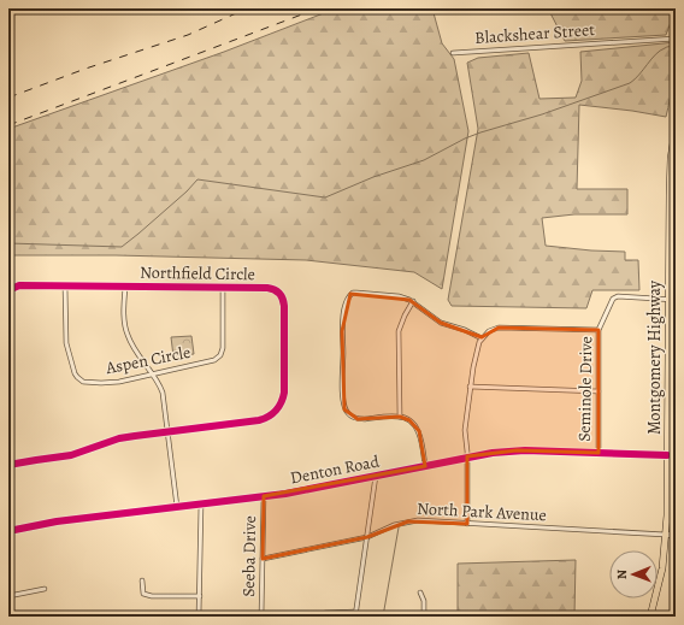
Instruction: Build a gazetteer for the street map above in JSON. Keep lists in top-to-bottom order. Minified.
{"streets":{"main road":["Montgomery Highway"],"street":["Blackshear Street","Northfield Circle","Aspen Circle","Seminole Drive","Denton Road","North Park Avenue","Seeba Drive"]},"crossings":[["Northfield Circle","Aspen Circle"],["Montgomery Highway","Seminole Drive"],["Montgomery Highway","Denton Road"],["Montgomery Highway","North Park Avenue"],["Seminole Drive","Denton Road"],["Denton Road","Seeba Drive"],["North Park Avenue","Seeba Drive"]],"north":"left"}
